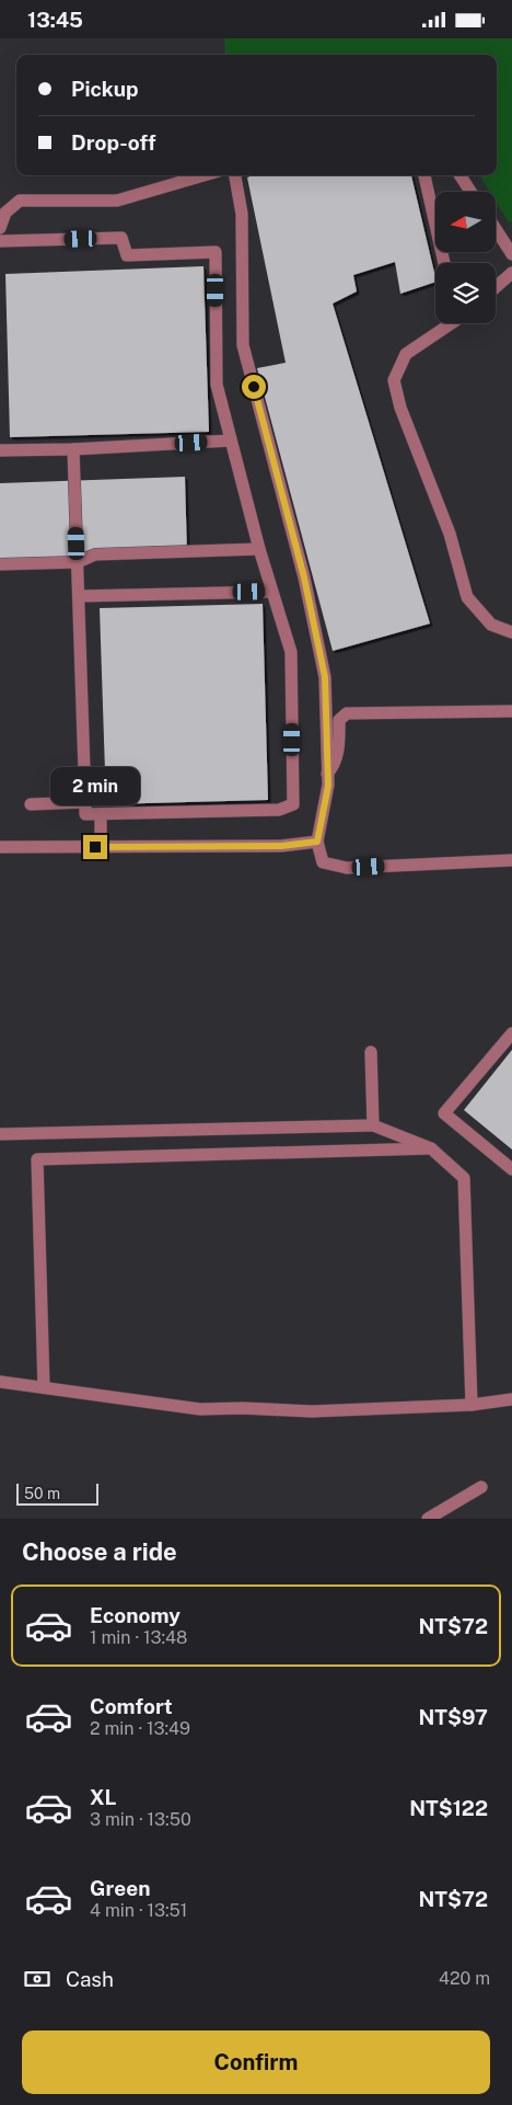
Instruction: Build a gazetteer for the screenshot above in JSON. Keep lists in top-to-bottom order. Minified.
{"scale_bar":"50 m","north":"left","page":{"status":"13:45","banner":["Pickup","Drop-off"],"bubble":"2 min","scale":"50 m","heading":"Choose a ride","list":[{"name":"Economy","note":"1 min · 13:48","value":"NT$72"},{"name":"Comfort","note":"2 min · 13:49","value":"NT$97"},{"name":"XL","note":"3 min · 13:50","value":"NT$122"},{"name":"Green","note":"4 min · 13:51","value":"NT$72"}],"pay":["Cash","420 m"],"buttons":"Confirm"}}
